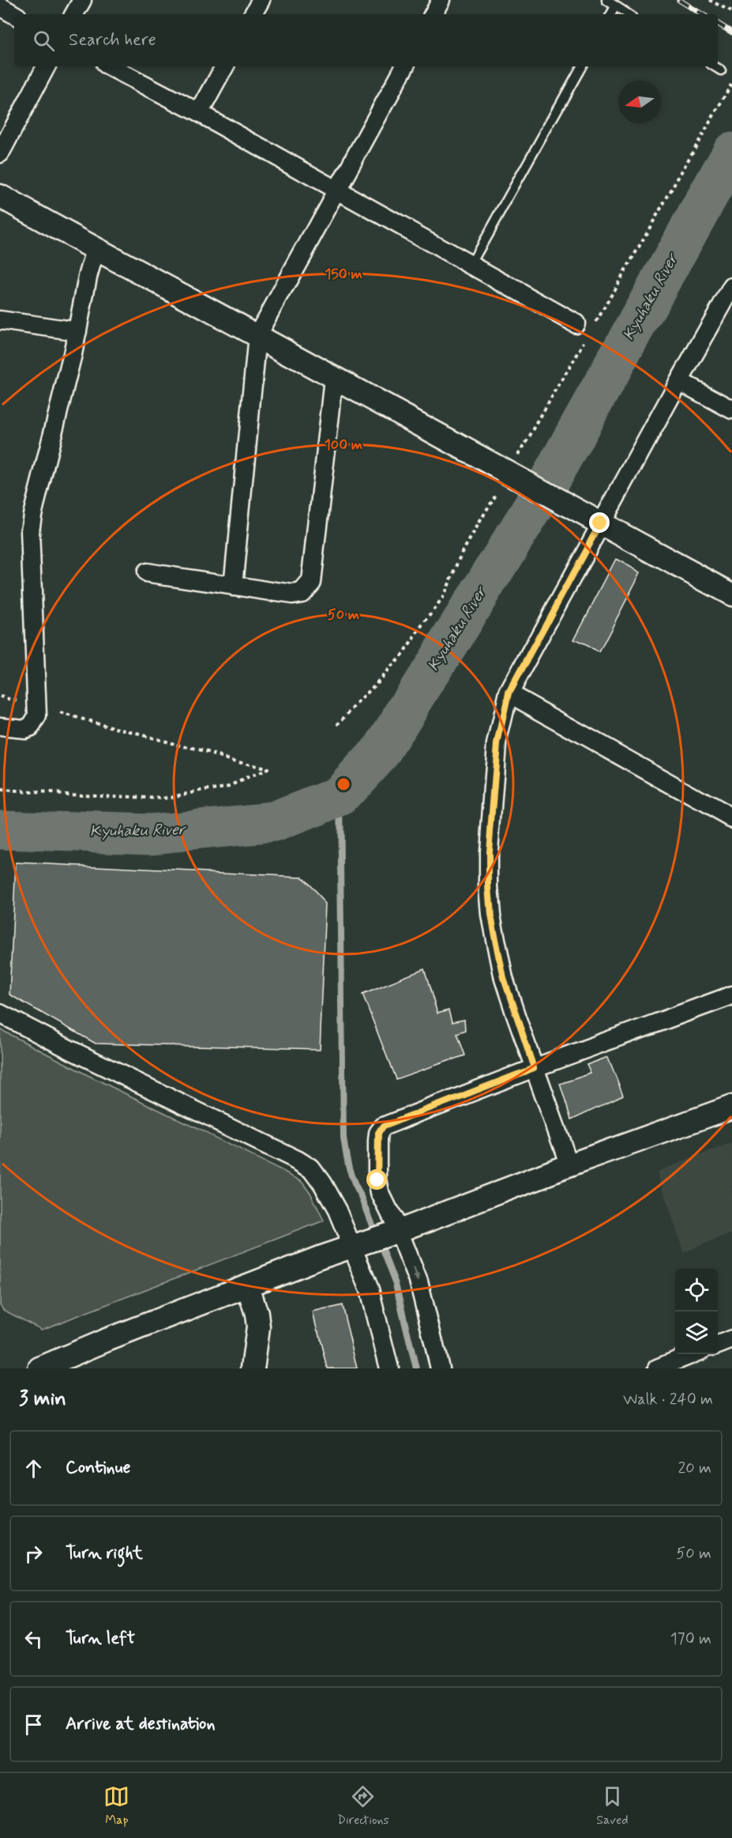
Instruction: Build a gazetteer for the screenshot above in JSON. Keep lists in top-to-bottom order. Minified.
{"water":["Kyuhaku River"],"north":"left","page":{"search":"Search here","heading":["3 min","Walk · 240 m"],"list":[["Continue","20 m"],["Turn right","50 m"],["Turn left","170 m"],"Arrive at destination"],"nav":["Map","Directions","Saved"]},"rings":["150 m","100 m","50 m"]}
